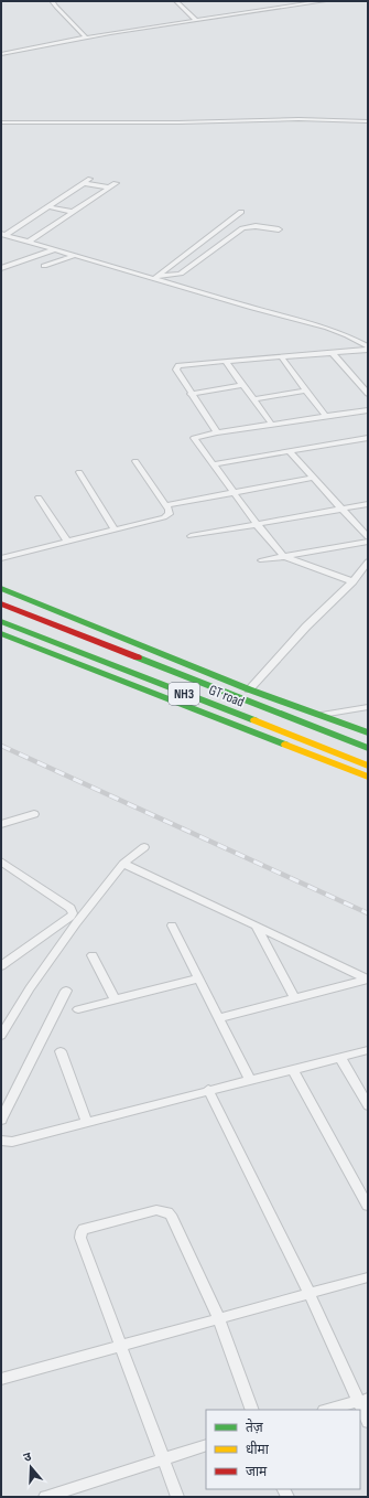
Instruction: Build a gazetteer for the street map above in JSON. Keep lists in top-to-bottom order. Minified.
{"streets":{"main road":["NH3","GT road"]},"legend":["तेज़","धीमा","जाम"],"north":"top"}
